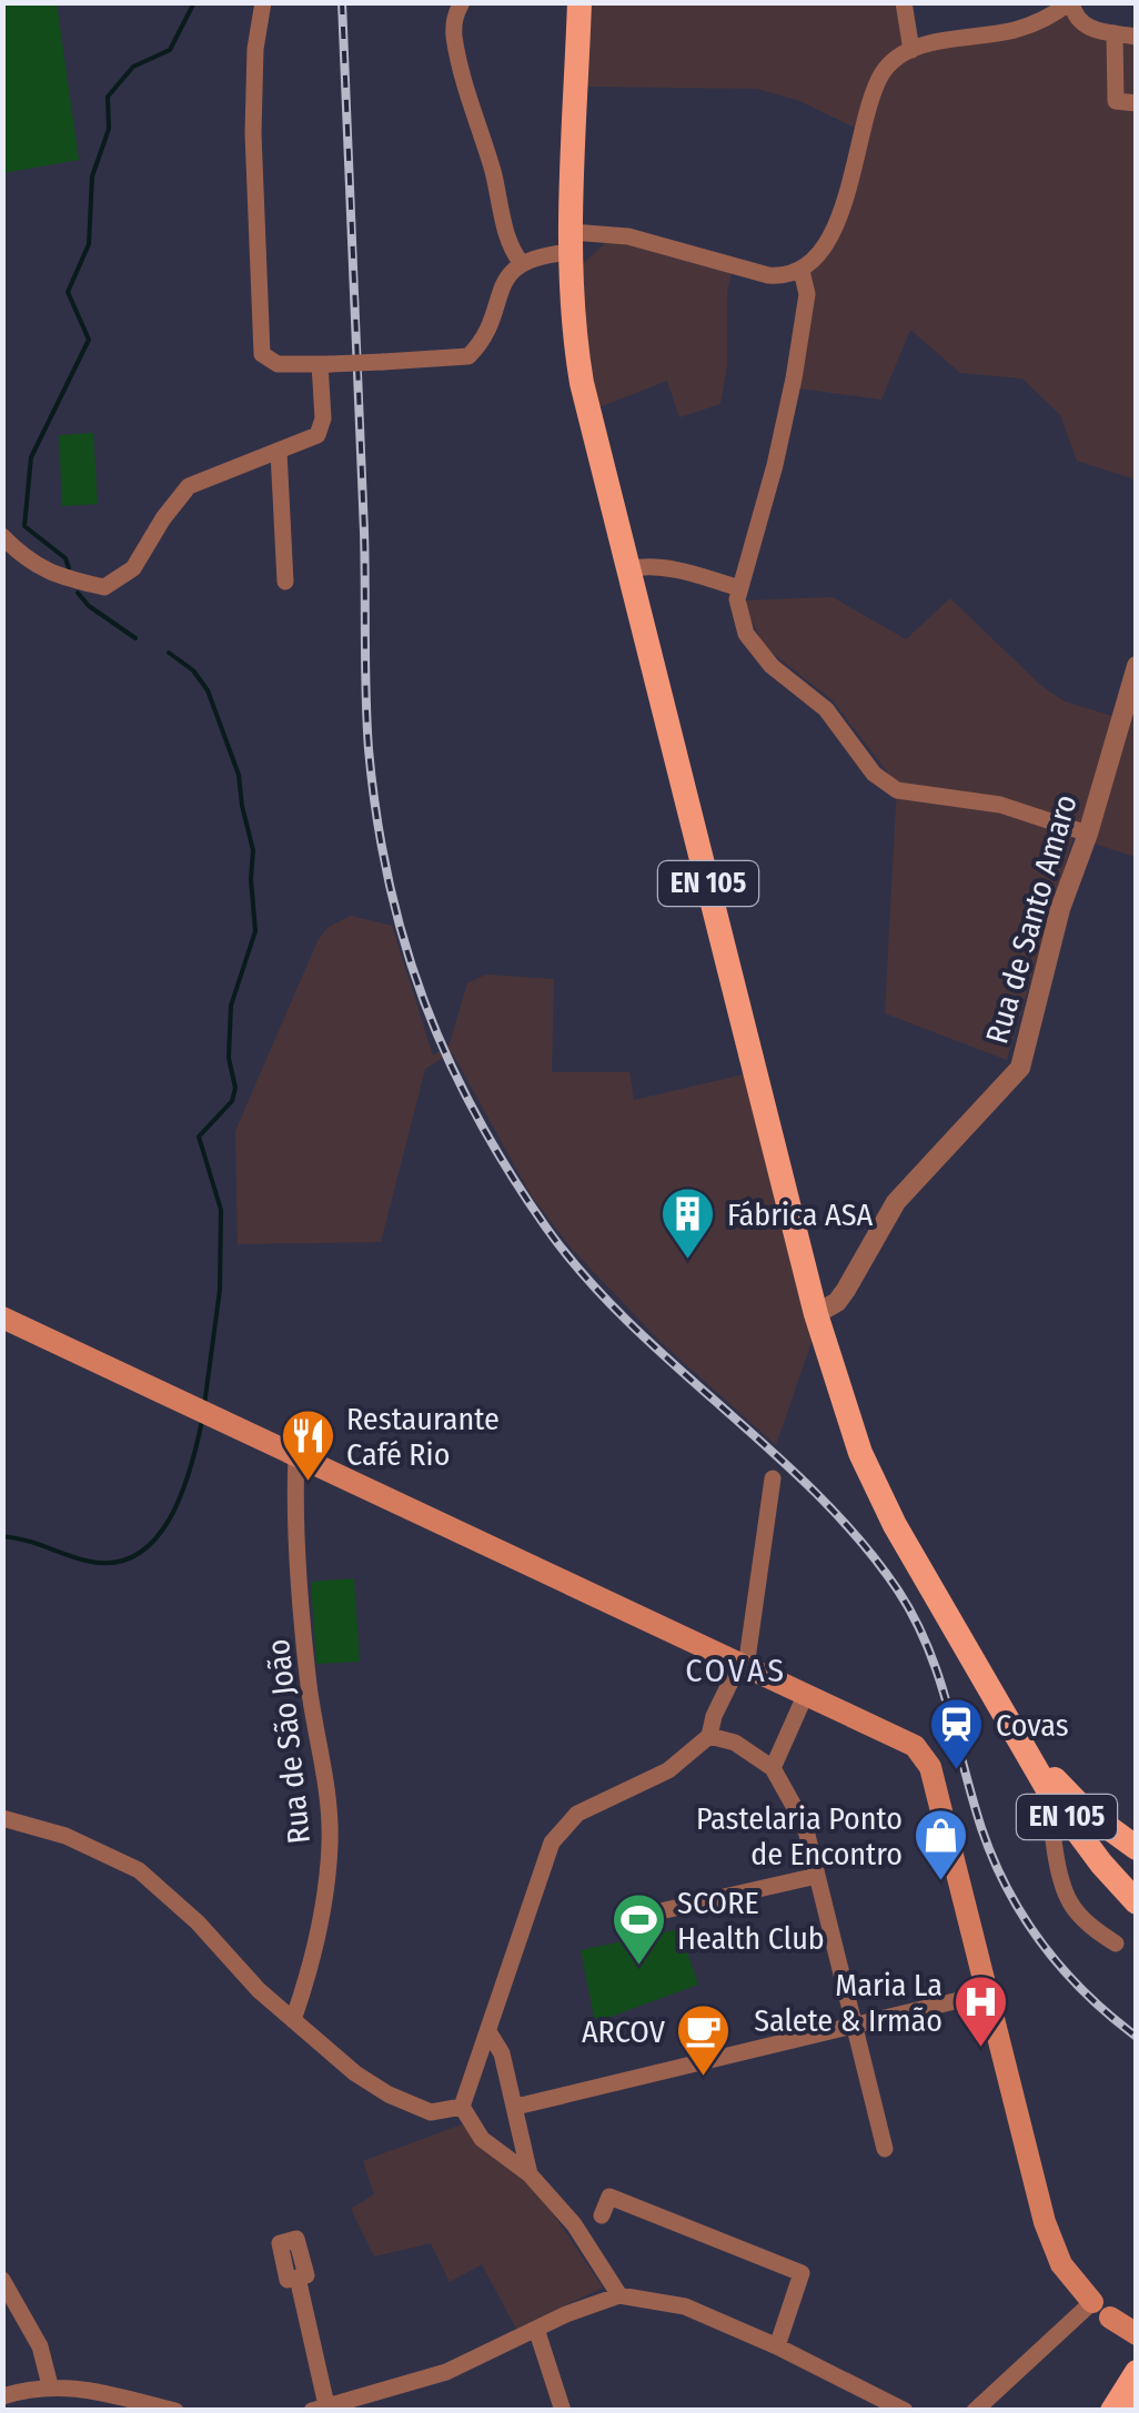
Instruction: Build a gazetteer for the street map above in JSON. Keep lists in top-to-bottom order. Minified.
{"streets":{"main road":["EN 105"],"street":["Rua de Santo Amaro","Rua de São João"]},"crossings":[["EN 105","Rua de Santo Amaro"]],"districts":["COVAS"],"places":{"building":["Fábrica ASA"],"restaurant":["Restaurante Café Rio"],"station":["Covas"],"shop":["Pastelaria Ponto de Encontro"],"sports":["SCORE Health Club"],"hospital":["Maria La Salete & Irmão"],"cafe":["ARCOV"]}}
